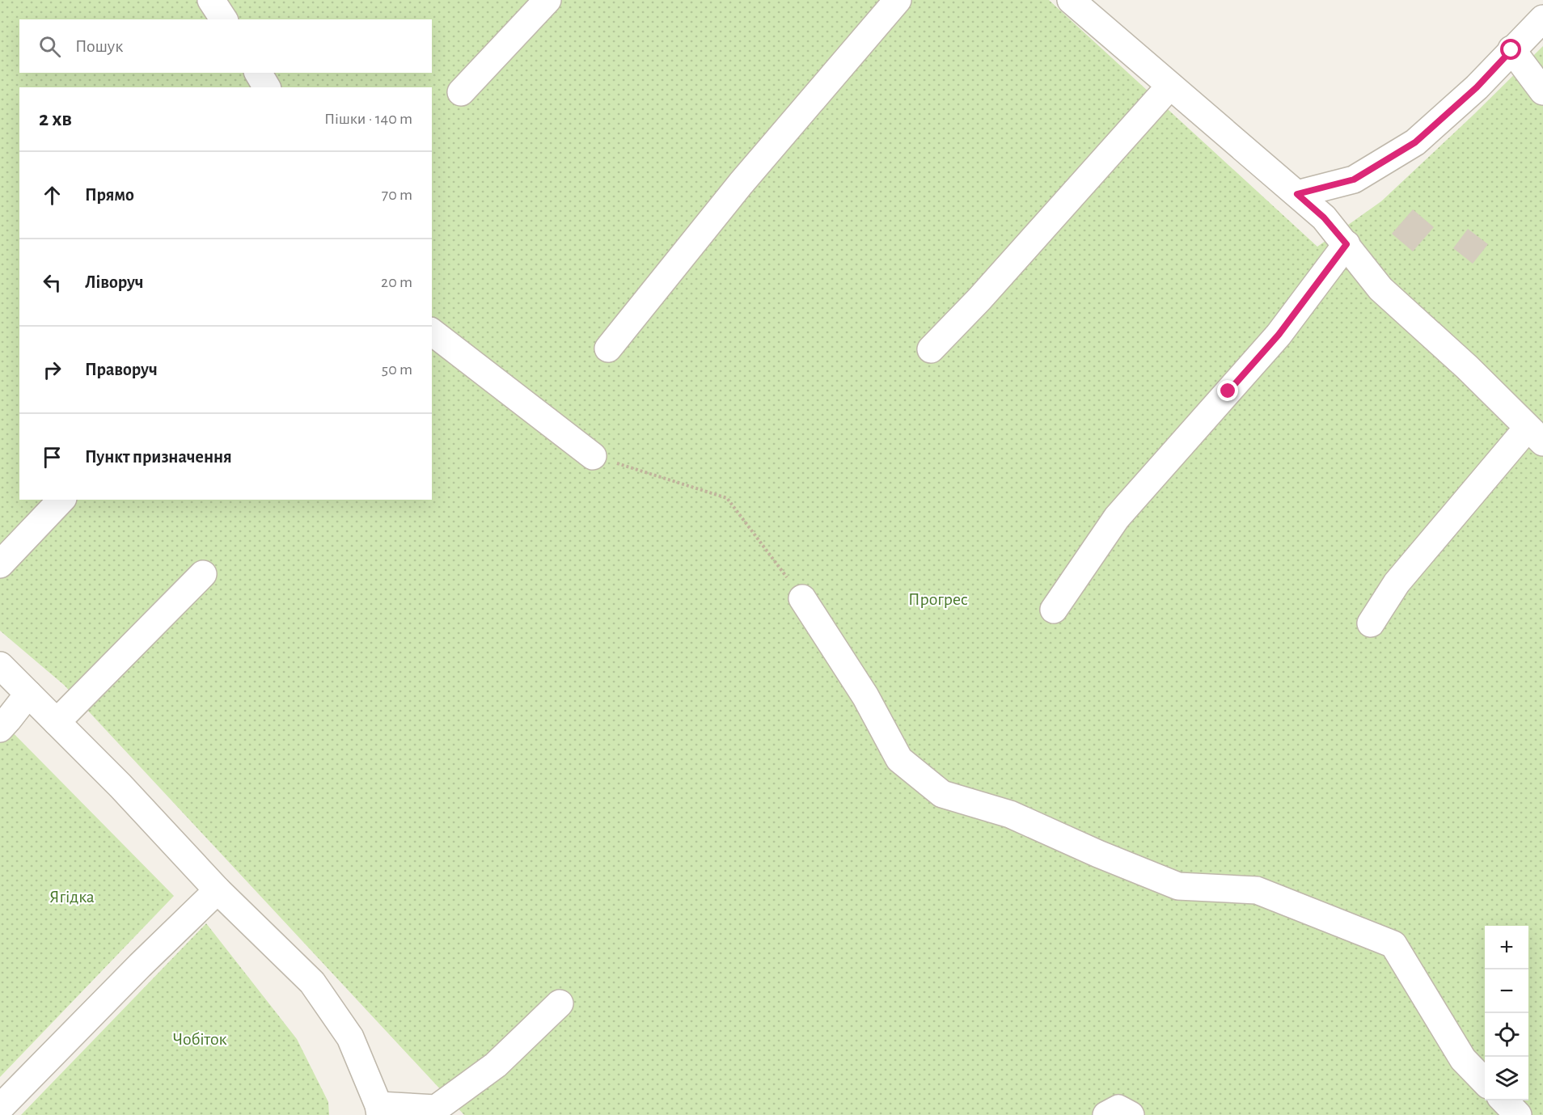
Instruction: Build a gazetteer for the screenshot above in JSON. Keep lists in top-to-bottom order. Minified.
{"parks":["Прогрес","Ягідка","Чобіток"],"page":{"search":"Пошук","heading":["2 хв","Пішки · 140 m"],"list":[["Прямо","70 m"],["Ліворуч","20 m"],["Праворуч","50 m"],"Пункт призначення"],"map_buttons":["+","−"]}}
